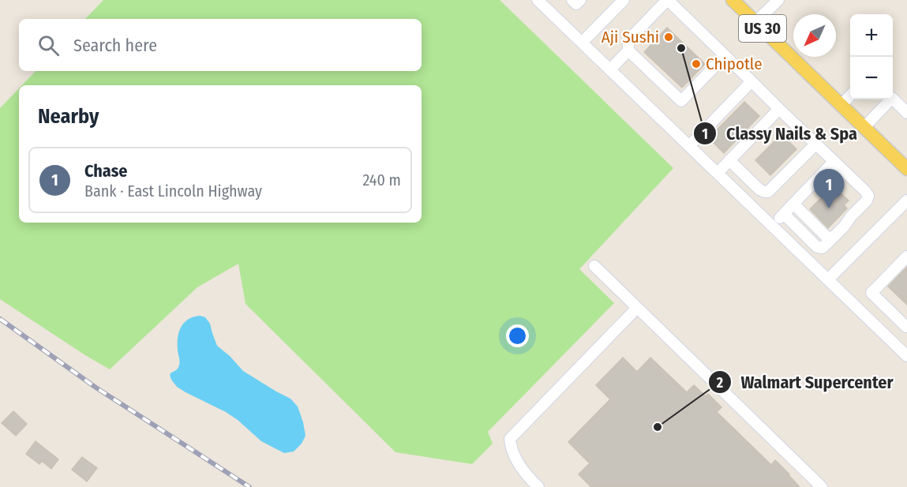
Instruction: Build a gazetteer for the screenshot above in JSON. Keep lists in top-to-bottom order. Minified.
{"streets":{"main road":["US 30"]},"places":["Aji Sushi","Classy Nails & Spa","Chipotle","Walmart Supercenter"],"north":"bottom left","page":{"map_buttons":["+","−"],"search":"Search here","heading":"Nearby","list":[{"mark":"1","name":"Chase","note":"Bank · East Lincoln Highway","value":"240 m"}],"pins":"1"}}
